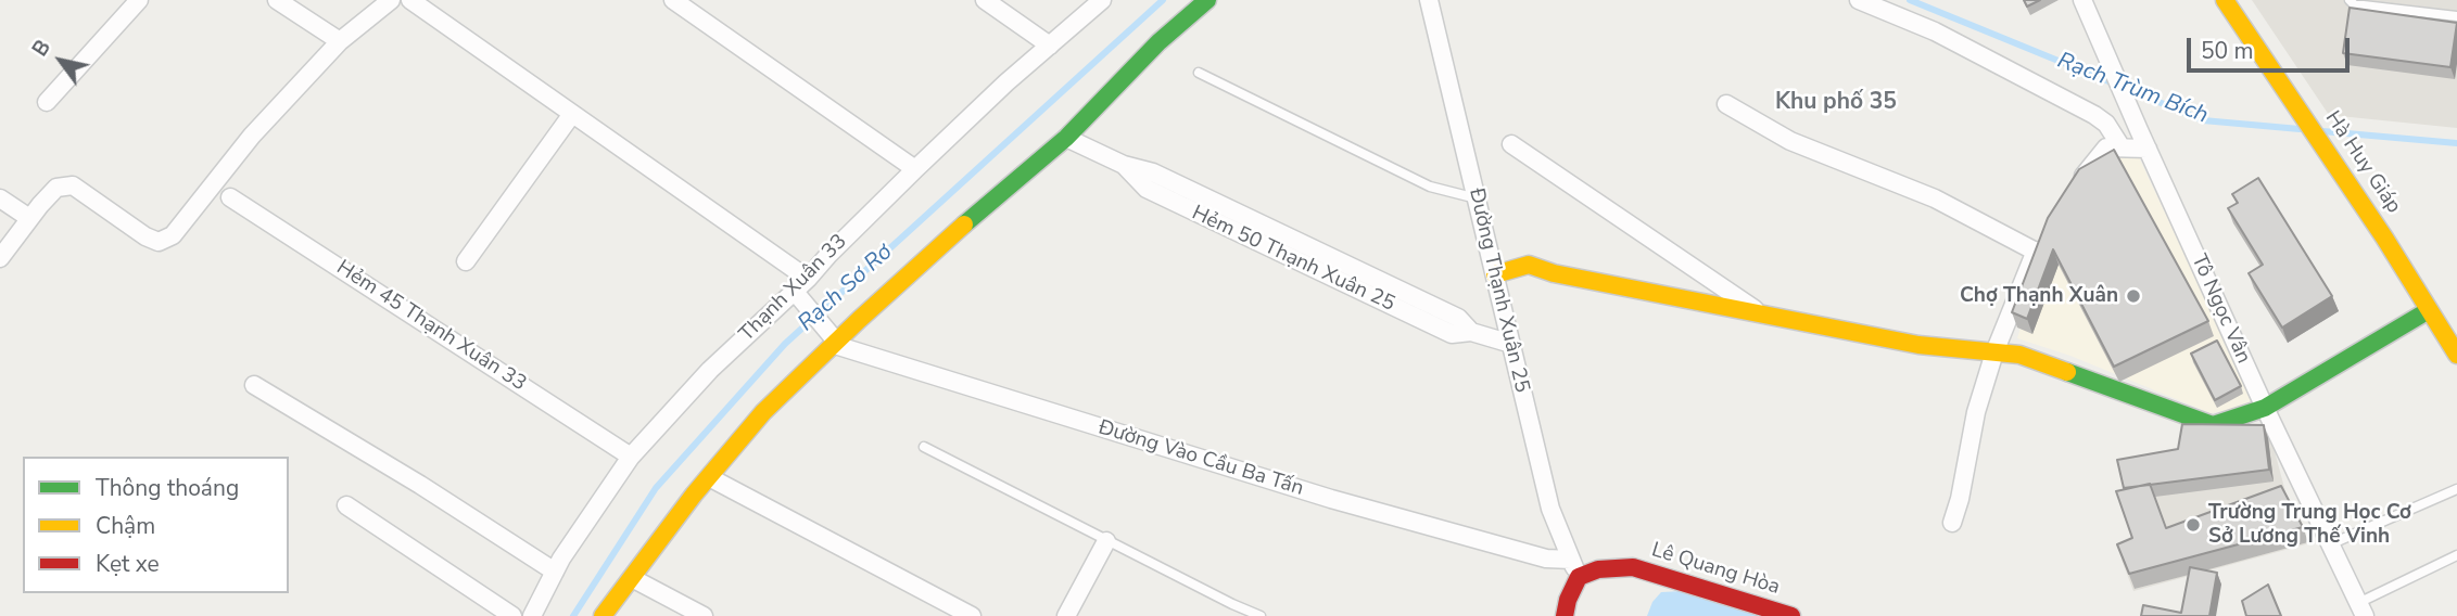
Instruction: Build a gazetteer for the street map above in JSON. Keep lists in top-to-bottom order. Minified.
{"streets":{"street":["Hà Huy Giáp","Hẻm 50 Thạnh Xuân 25","Thạnh Xuân 33","Đường Thạnh Xuân 25","Tô Ngọc Vân","Hẻm 45 Thạnh Xuân 33","Đường Vào Cầu Ba Tấn","Lê Quang Hòa"]},"crossings":[["Hẻm 50 Thạnh Xuân 25","Đường Thạnh Xuân 25"],["Thạnh Xuân 33","Hẻm 45 Thạnh Xuân 33"],["Đường Thạnh Xuân 25","Đường Vào Cầu Ba Tấn"],["Đường Thạnh Xuân 25","Lê Quang Hòa"]],"districts":["Khu phố 35"],"water":["Rạch Trùm Bích","Rạch Sơ Rơ"],"places":["Chợ Thạnh Xuân","Trường Trung Học Cơ Sở Lương Thế Vinh"],"legend":["Thông thoáng","Chậm","Kẹt xe"],"scale_bar":"50 m","north":"top left"}
